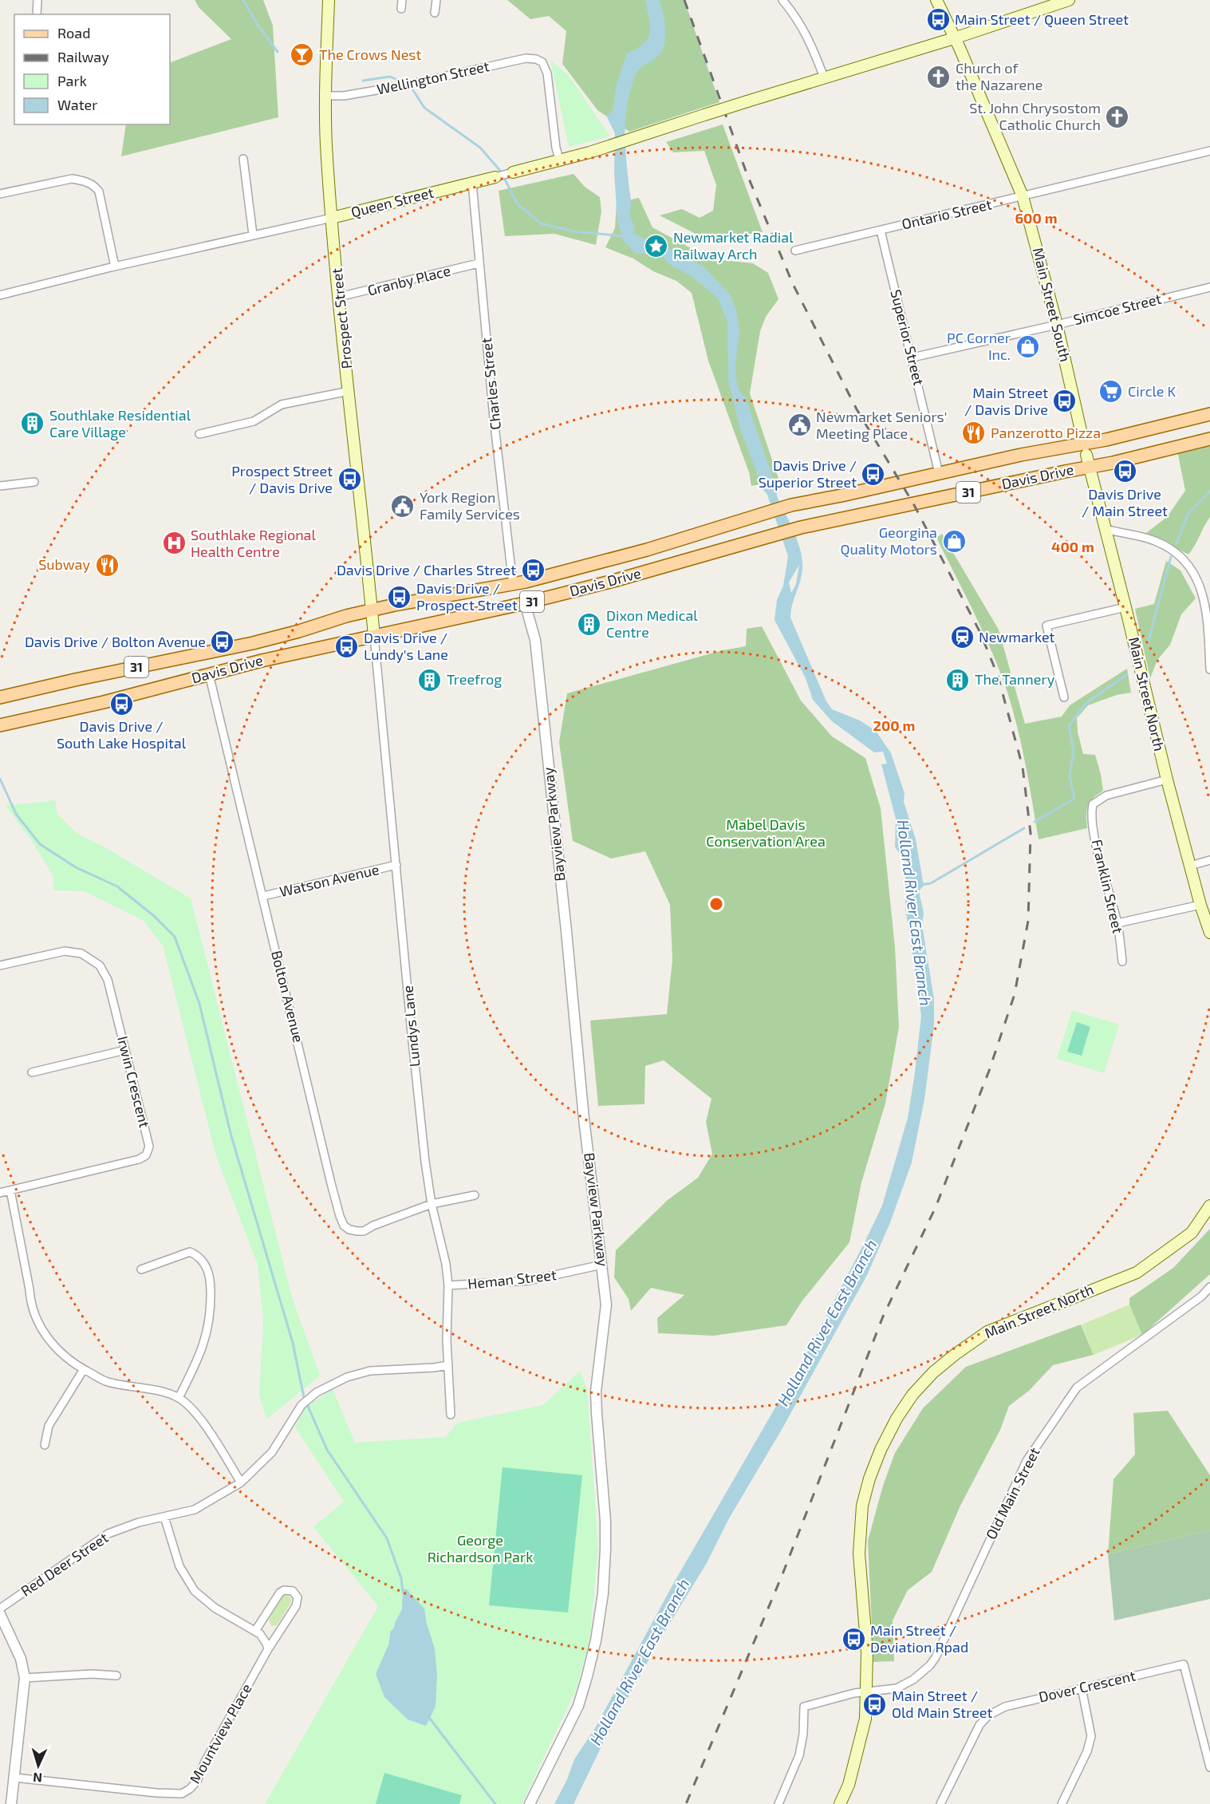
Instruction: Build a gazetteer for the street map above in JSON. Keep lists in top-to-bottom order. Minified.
{"streets":{"main road":["Queen Street","Main Street South","Prospect Street","Davis Drive","31","Main Street North"],"street":["Wellington Street","Ontario Street","Granby Place","Simcoe Street","Superior Street","Charles Street","Bayview Parkway","Watson Avenue","Franklin Street","Bolton Avenue","Lundys Lane","Irwin Crescent","Heman Street","Old Main Street","Red Deer Street","Dover Crescent","Mountview Place"]},"crossings":[["Wellington Street","Queen Street"],["Wellington Street","Prospect Street"],["Queen Street","Main Street South"],["Queen Street","Prospect Street"],["Queen Street","Charles Street"],["Ontario Street","Main Street South"],["Ontario Street","Superior Street"],["Granby Place","Prospect Street"],["Granby Place","Charles Street"],["Main Street South","Simcoe Street"],["Main Street South","Davis Drive"],["Main Street South","Main Street North"],["Simcoe Street","Superior Street"],["Prospect Street","Davis Drive"],["Prospect Street","Lundys Lane"],["Superior Street","Davis Drive"],["Charles Street","Davis Drive"],["Davis Drive","Main Street North"],["Davis Drive","Bayview Parkway"],["Davis Drive","Bolton Avenue"],["Davis Drive","Lundys Lane"],["Main Street North","Franklin Street"],["Main Street North","Old Main Street"],["Bayview Parkway","Heman Street"],["Watson Avenue","Bolton Avenue"],["Watson Avenue","Lundys Lane"],["Bolton Avenue","Lundys Lane"],["Lundys Lane","Heman Street"],["Lundys Lane","Red Deer Street"]],"water":["Holland River East Branch"],"parks":["Mabel Davis Conservation Area","George Richardson Park"],"places":{"bus stop":["Main Street / Queen Street","Main Street / Davis Drive","Davis Drive / Main Street","Davis Drive / Superior Street","Prospect Street / Davis Drive","Davis Drive / Charles Street","Davis Drive / Prospect Street","Davis Drive / Bolton Avenue","Davis Drive / Lundy's Lane","Davis Drive / South Lake Hospital","Main Street / Deviation Rpad","Main Street / Old Main Street"],"bar":["The Crows Nest"],"church":["Church of the Nazarene","St. John Chrysostom Catholic Church"],"place":["Newmarket Radial Railway Arch"],"shop":["PC Corner Inc.","Georgina Quality Motors"],"supermarket":["Circle K"],"building":["Southlake Residential Care Village","Dixon Medical Centre","Treefrog","The Tannery"],"public building":["Newmarket Seniors' Meeting Place","York Region Family Services"],"restaurant":["Panzerotto Pizza","Subway"],"hospital":["Southlake Regional Health Centre"],"station":["Newmarket"]},"legend":["Road","Railway","Park","Water"],"north":"bottom","rings":["600 m","400 m","200 m"]}
